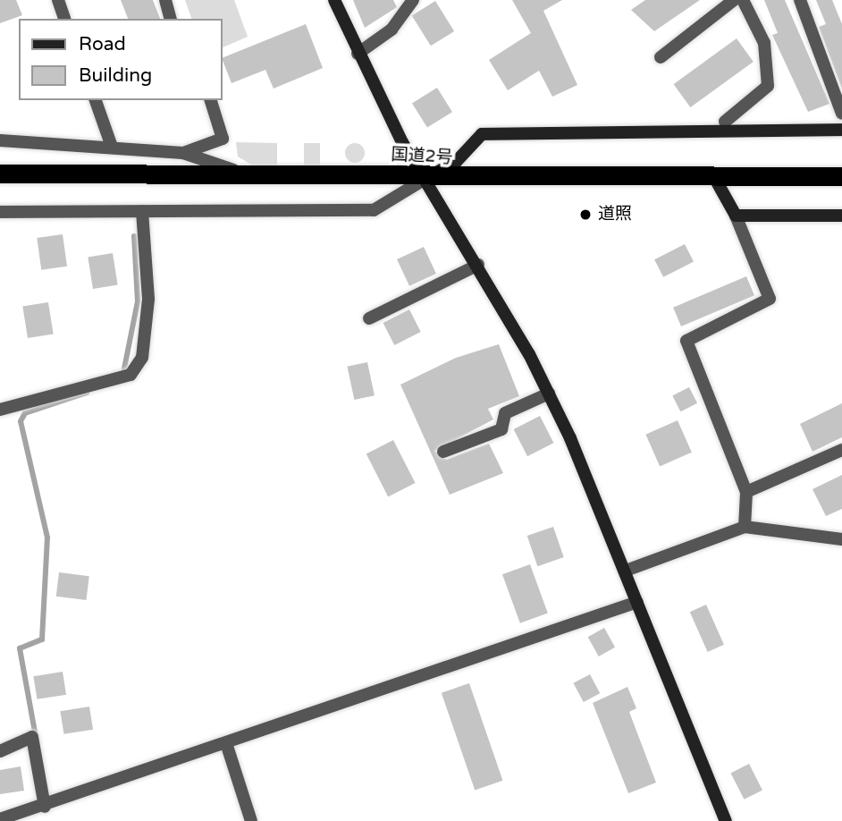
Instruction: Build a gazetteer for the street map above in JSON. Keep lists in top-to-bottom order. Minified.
{"streets":{"highway":["国道2号"]},"places":["道照"],"legend":["Road","Building"]}
